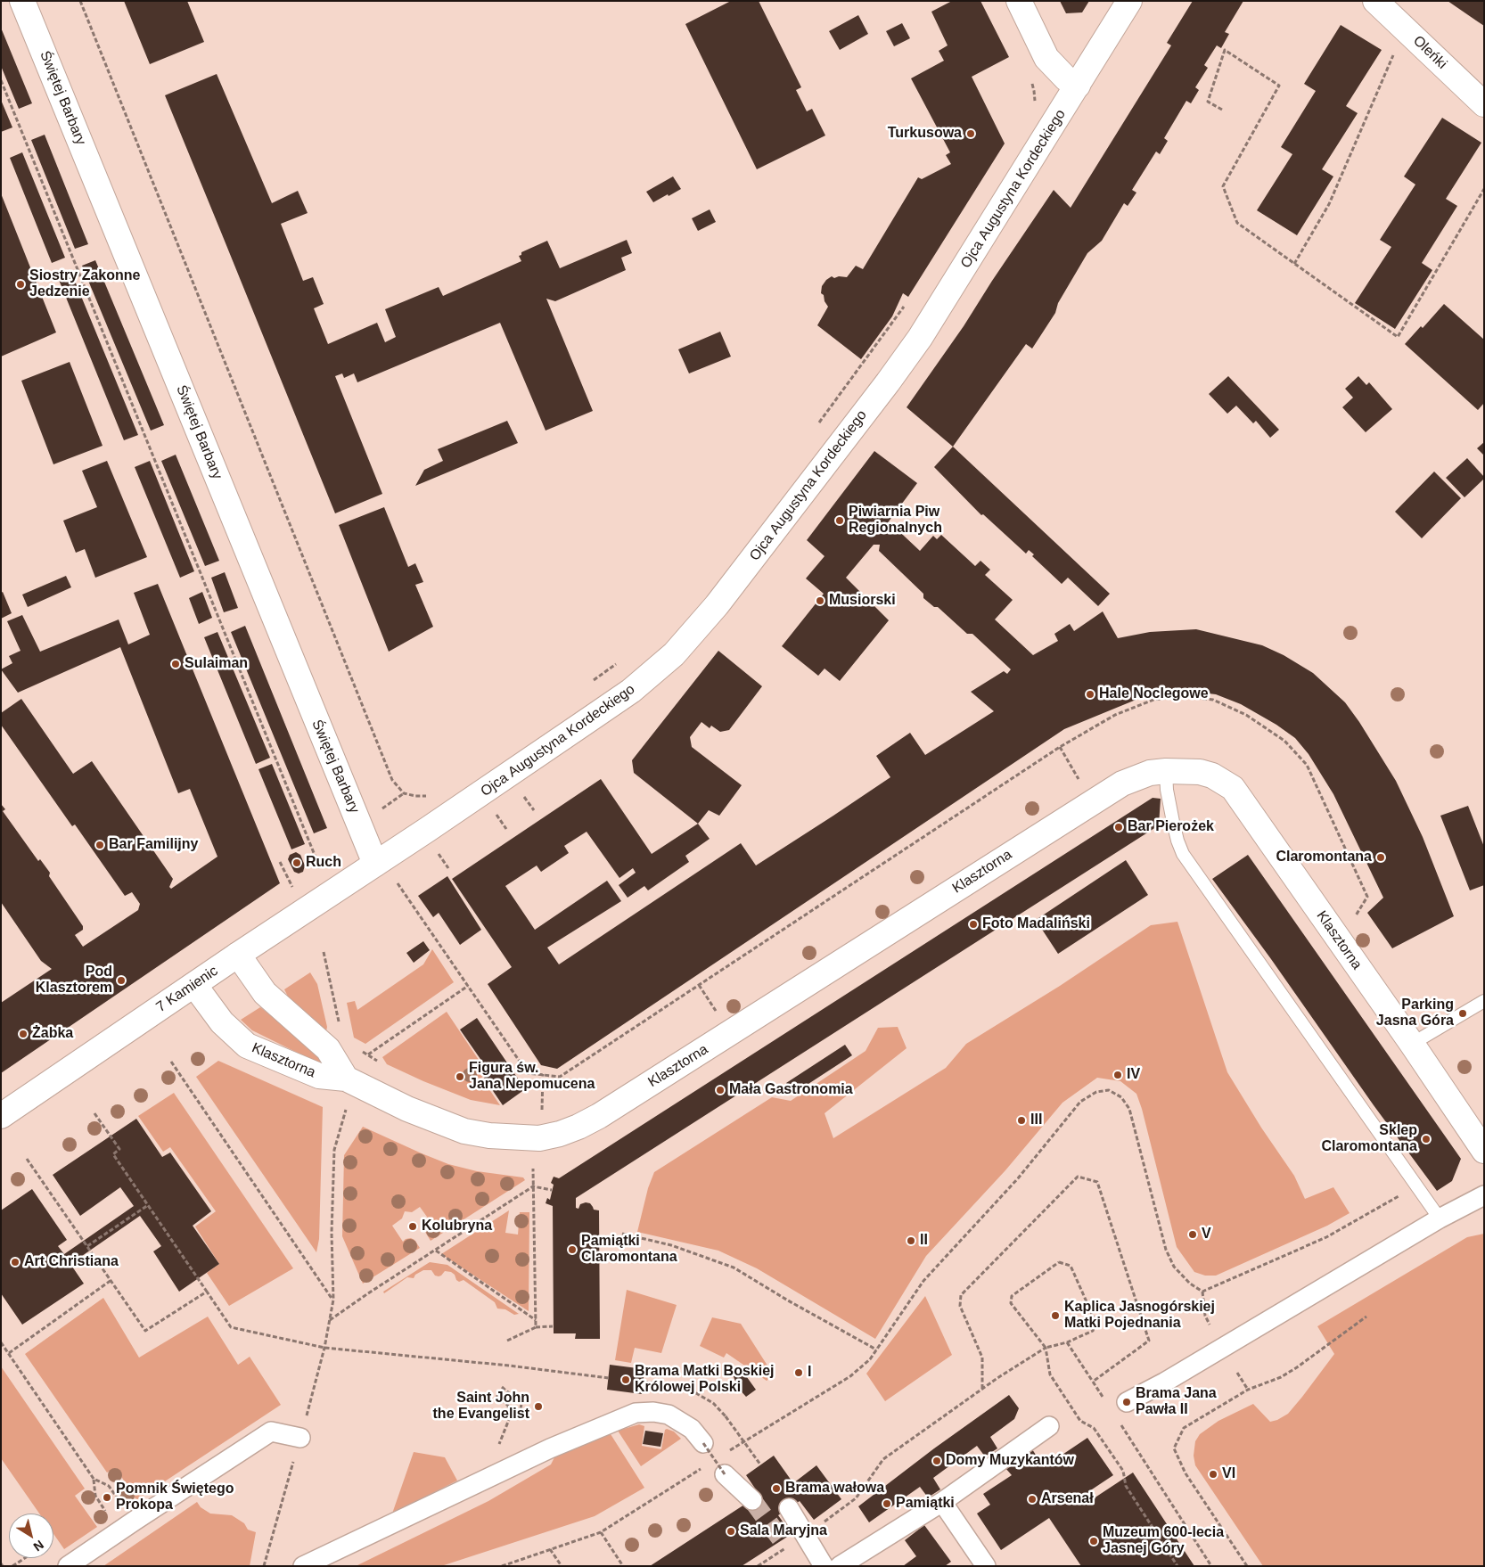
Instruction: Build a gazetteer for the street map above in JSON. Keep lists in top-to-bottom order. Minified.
{"streets":{"street":["Oleńki","Świętej Barbary","Ojca Augustyna Kordeckiego","Klasztorna","7 Kamienic"]},"crossings":[["Świętej Barbary","Ojca Augustyna Kordeckiego"],["Świętej Barbary","7 Kamienic"],["Ojca Augustyna Kordeckiego","7 Kamienic"],["Klasztorna","7 Kamienic"]],"places":["Turkusowa","Siostry Zakonne Jedzenie","Piwiarnia Piw Regionalnych","Musiorski","Sulaiman","Hale Noclegowe","Bar Pierożek","Bar Familijny","Claromontana","Ruch","Foto Madaliński","Pod Klasztorem","Parking Jasna Góra","Żabka","IV","Figura św. Jana Nepomucena","Mała Gastronomia","III","Sklep Claromontana","Kolubryna","V","II","Pamiątki Claromontana","Art Christiana","Kaplica Jasnogórskiej Matki Pojednania","I","Brama Matki Boskiej Królowej Polski","Brama Jana Pawła II","Saint John the Evangelist","Domy Muzykantów","VI","Brama wałowa","Pomnik Świętego Prokopa","Arsenał","Pamiątki","Sala Maryjna","Muzeum 600-lecia Jasnej Góry"],"north":"bottom right"}
